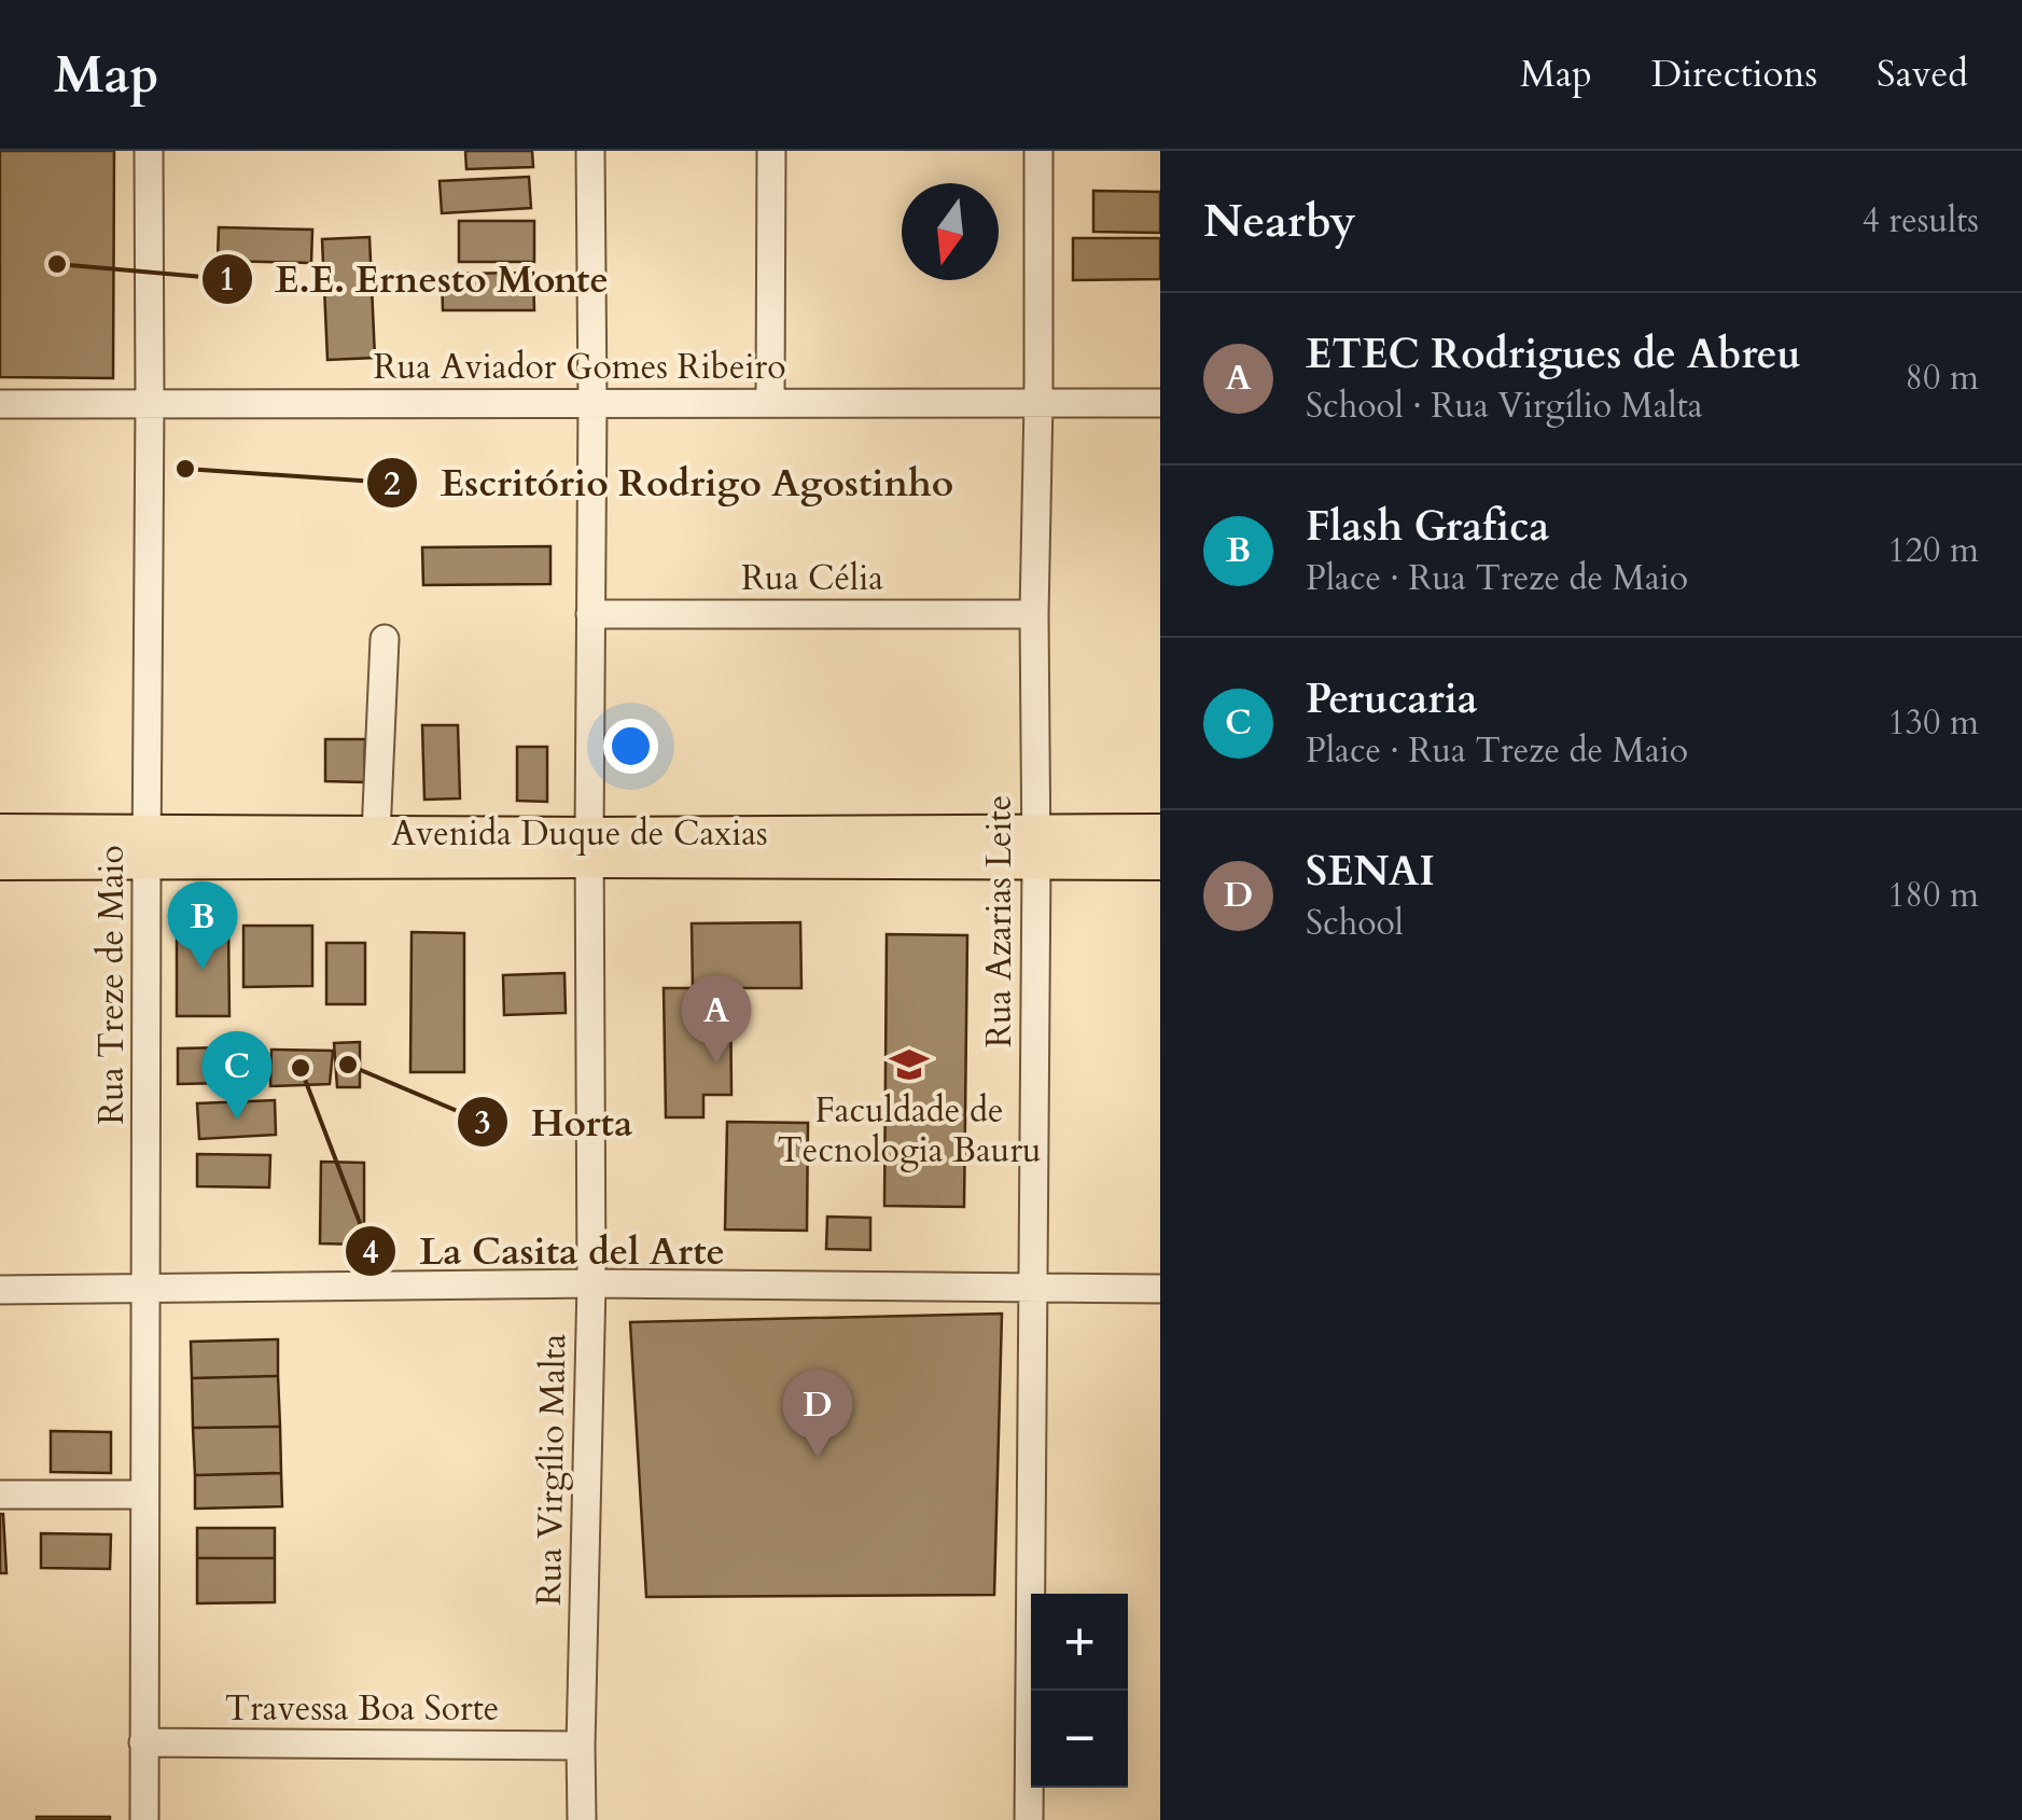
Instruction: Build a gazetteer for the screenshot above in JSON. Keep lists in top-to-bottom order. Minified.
{"streets":{"main road":["Avenida Duque de Caxias"],"street":["Rua Aviador Gomes Ribeiro","Rua Célia","Rua Azarias Leite","Rua Treze de Maio","Rua Virgílio Malta","Travessa Boa Sorte"]},"crossings":[["Rua Aviador Gomes Ribeiro","Rua Azarias Leite"],["Rua Aviador Gomes Ribeiro","Rua Treze de Maio"],["Rua Aviador Gomes Ribeiro","Rua Virgílio Malta"],["Rua Célia","Rua Azarias Leite"],["Rua Célia","Rua Virgílio Malta"],["Avenida Duque de Caxias","Rua Azarias Leite"],["Avenida Duque de Caxias","Rua Treze de Maio"],["Avenida Duque de Caxias","Rua Virgílio Malta"],["Rua Treze de Maio","Travessa Boa Sorte"],["Rua Virgílio Malta","Travessa Boa Sorte"]],"places":{"other":["E.E. Ernesto Monte","Escritório Rodrigo Agostinho","Horta","La Casita del Arte"],"school or university":["Faculdade de Tecnologia Bauru"]},"north":"bottom","page":{"header":"Map","nav":["Map","Directions","Saved"],"heading":["Nearby","4 results"],"list":[{"mark":"A","name":"ETEC Rodrigues de Abreu","note":"School · Rua Virgílio Malta","value":"80 m"},{"mark":"B","name":"Flash Grafica","note":"Place · Rua Treze de Maio","value":"120 m"},{"mark":"C","name":"Perucaria","note":"Place · Rua Treze de Maio","value":"130 m"},{"mark":"D","name":"SENAI","note":"School","value":"180 m"}],"pins":["B","A","C","D"],"map_buttons":["+","−"]}}
